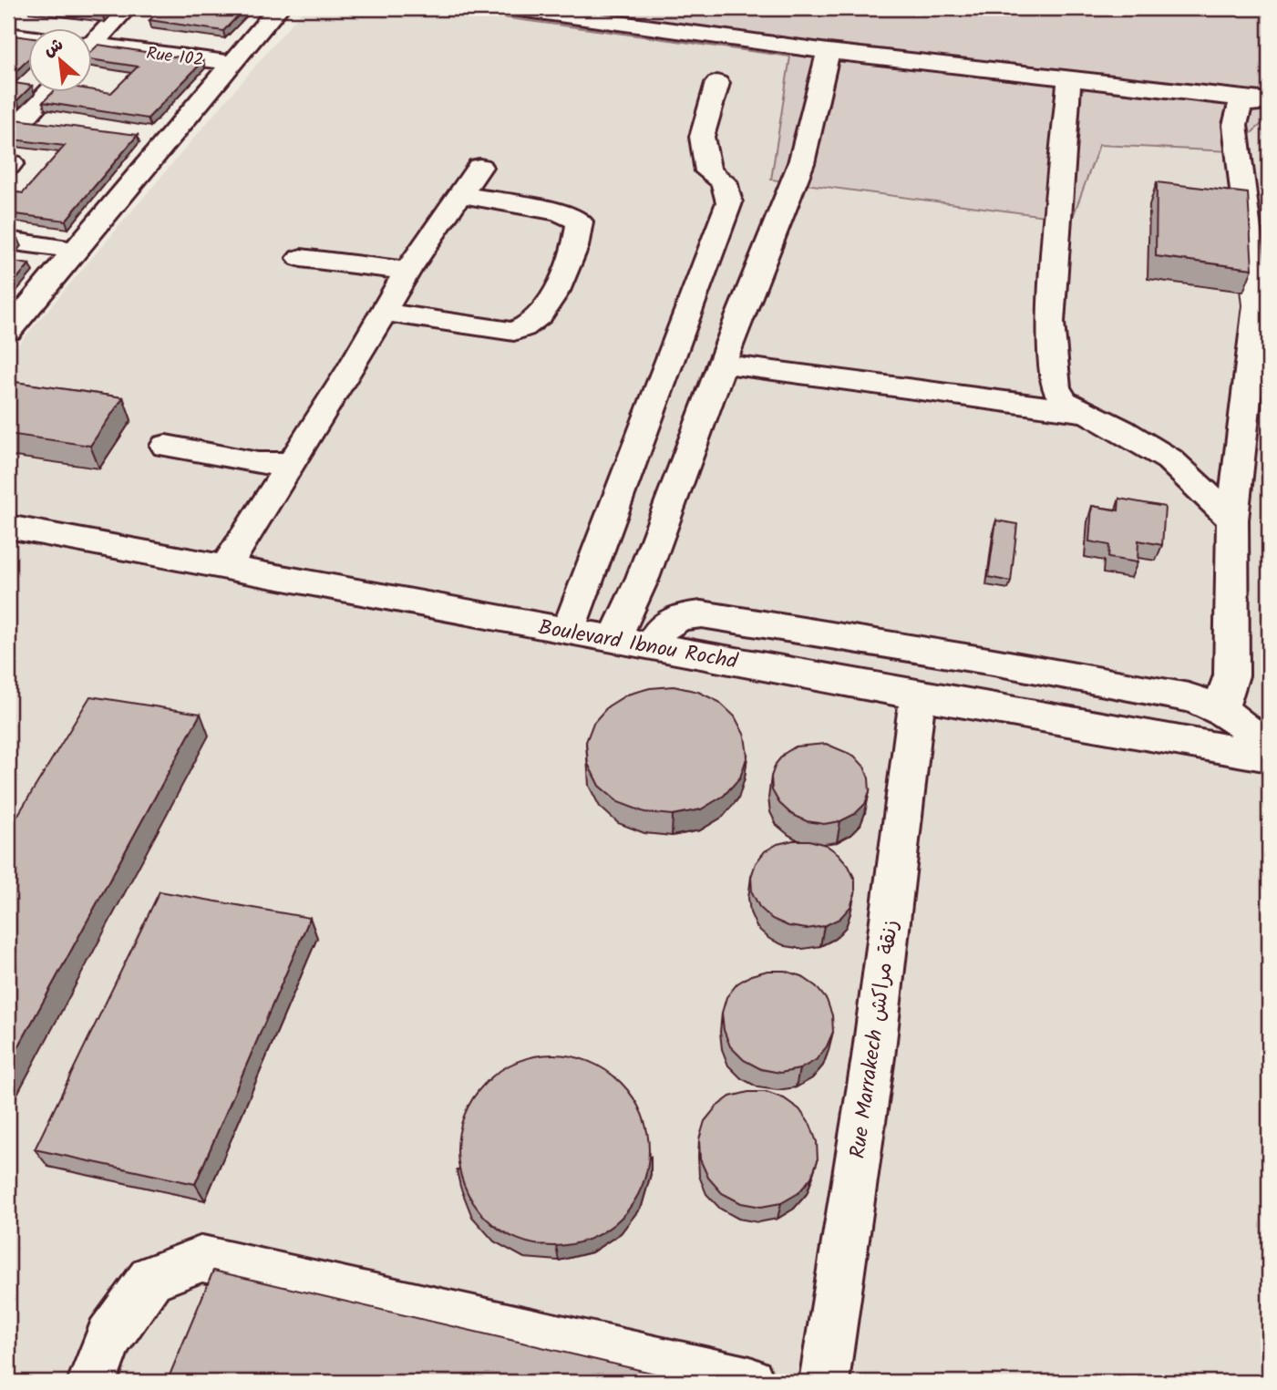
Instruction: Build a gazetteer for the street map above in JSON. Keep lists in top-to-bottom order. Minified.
{"streets":{"street":["Rue 102","Boulevard Ibnou Rochd","Rue Marrakech زنقة مراكش"]},"crossings":[["Boulevard Ibnou Rochd","Rue Marrakech زنقة مراكش"]],"north":"top left"}
